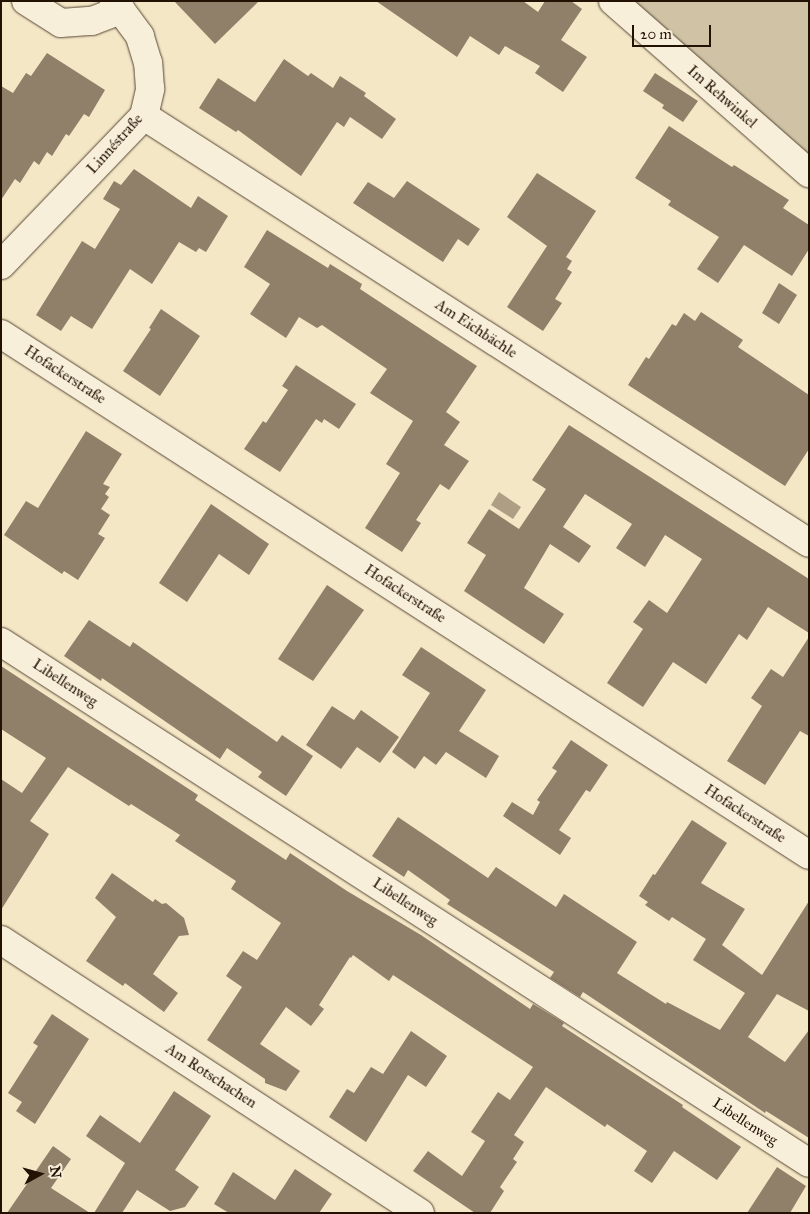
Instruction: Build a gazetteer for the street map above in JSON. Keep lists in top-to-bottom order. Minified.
{"streets":{"street":["Im Rehwinkel","Linnéstraße","Am Eichbächle","Hofackerstraße","Libellenweg","Am Rotschachen"]},"crossings":[["Linnéstraße","Am Eichbächle"]],"scale_bar":"20 m","north":"right"}
